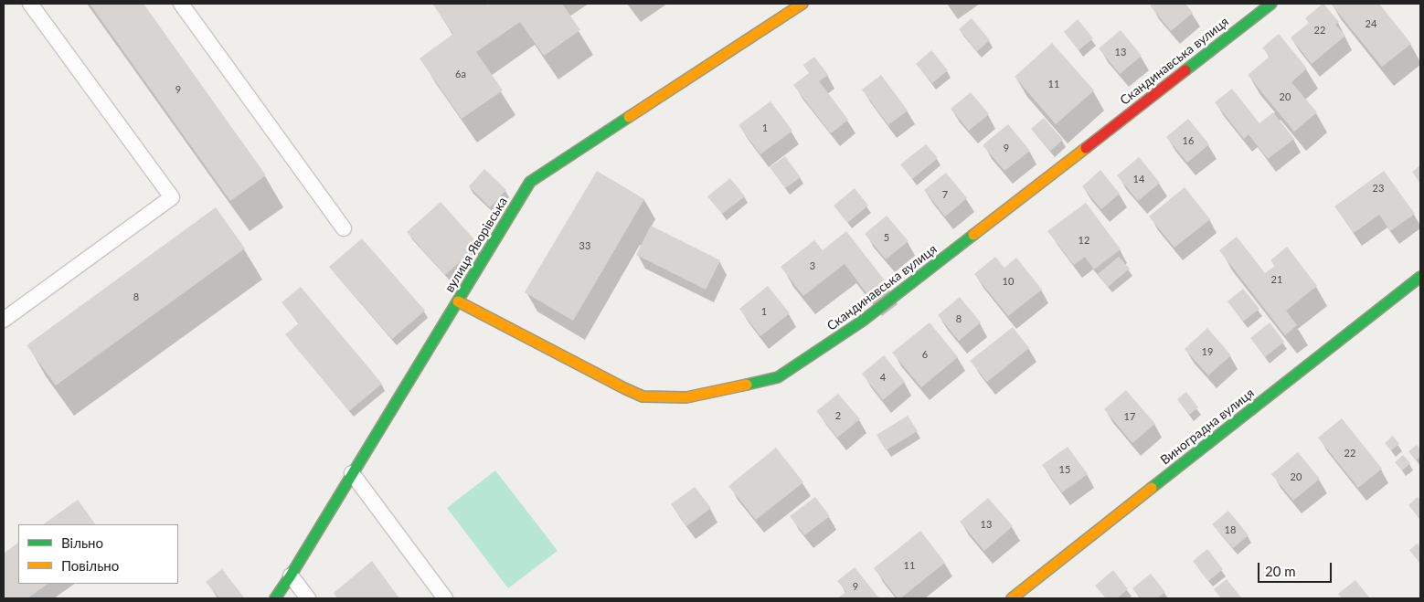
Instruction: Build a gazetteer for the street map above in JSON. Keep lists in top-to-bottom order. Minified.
{"streets":{"street":["Скандинавська вулиця","вулиця Яворівська","Виноградна вулиця"]},"crossings":[["Скандинавська вулиця","вулиця Яворівська"]],"house_numbers":["24","22","13","6а","11","9","20","1","16","9","14","23","7","5","12","33","3","21","10","8","1","8","19","6","4","2","17","22","15","20","13","18","11","9"],"legend":["Вільно","Повільно"],"scale_bar":"20 m"}
